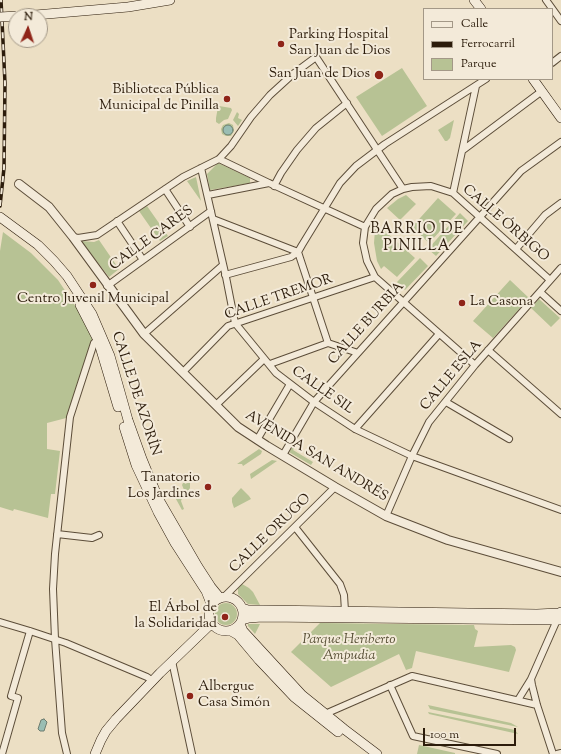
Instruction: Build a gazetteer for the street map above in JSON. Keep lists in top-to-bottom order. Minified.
{"streets":{"main road":["CALLE DE AZORÍN"],"street":["CALLE ÓRBIGO","CALLE CARES","CALLE TREMOR","CALLE BURBIA","CALLE ESLA","CALLE SIL","AVENIDA SAN ANDRÉS","CALLE ORUGO"]},"crossings":[["CALLE ÓRBIGO","CALLE BURBIA"],["CALLE ÓRBIGO","CALLE ESLA"],["CALLE CARES","CALLE SIL"],["CALLE CARES","AVENIDA SAN ANDRÉS"],["CALLE TREMOR","CALLE SIL"],["CALLE TREMOR","AVENIDA SAN ANDRÉS"],["CALLE BURBIA","CALLE SIL"],["CALLE BURBIA","AVENIDA SAN ANDRÉS"],["CALLE ESLA","CALLE SIL"],["CALLE ESLA","AVENIDA SAN ANDRÉS"],["CALLE DE AZORÍN","CALLE ORUGO"],["AVENIDA SAN ANDRÉS","CALLE ORUGO"]],"districts":["BARRIO DE PINILLA"],"parks":["Parque Heriberto Ampudia"],"places":["Parking Hospital San Juan de Dios","San Juan de Dios","Biblioteca Pública Municipal de Pinilla","Centro Juvenil Municipal","La Casona","Tanatorio Los Jardines","El Árbol de la Solidaridad","Albergue Casa Simón"],"legend":["Calle","Ferrocarril","Parque"],"scale_bar":"100 m","north":"top"}
